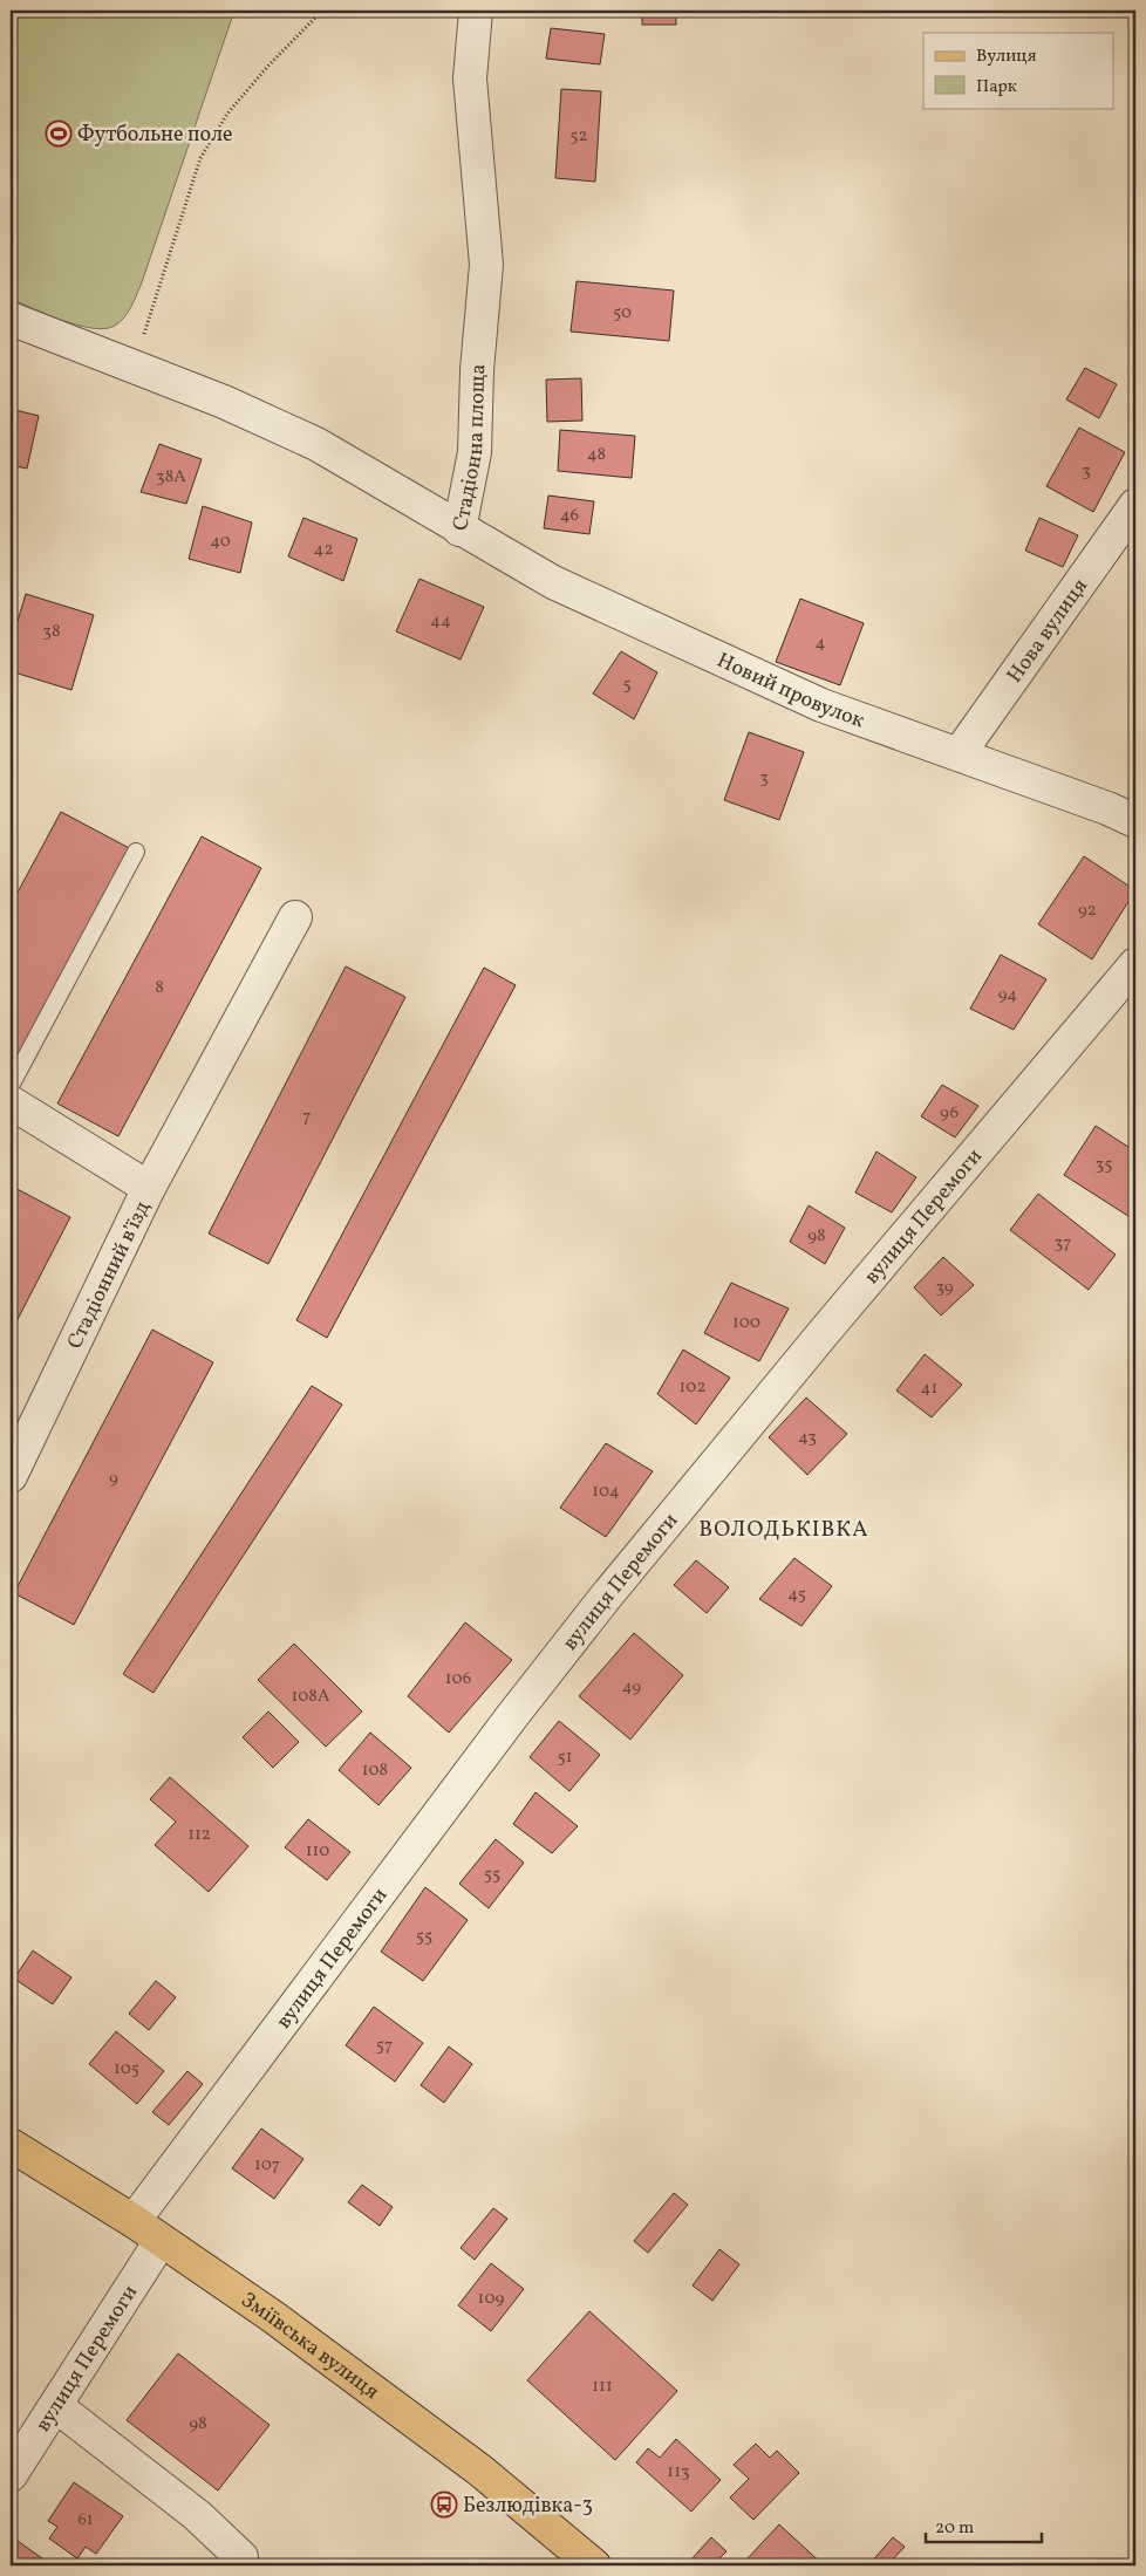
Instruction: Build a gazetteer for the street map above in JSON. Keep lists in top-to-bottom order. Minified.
{"streets":{"main road":["Зміївська вулиця"],"street":["Стадіонна площа","Нова вулиця","Новий провулок","вулиця Перемоги","Стадіонний в’їзд"]},"crossings":[["Стадіонна площа","Новий провулок"],["Нова вулиця","Новий провулок"],["вулиця Перемоги","Зміївська вулиця"]],"districts":["ВОЛОДЬКІВКА"],"places":{"sports":["Футбольне поле"],"bus stop":["Безлюдівка-3"]},"house_numbers":["52","50","48","3","38А","46","40","42","44","38","4","5","3","92","8","94","96","7","35","98","37","39","100","102","41","43","9","104","45","106","49","108А","51","108","112","110","55","55","57","105","107","109","111","98","113","61"],"legend":["Вулиця","Парк"],"scale_bar":"20 m"}
